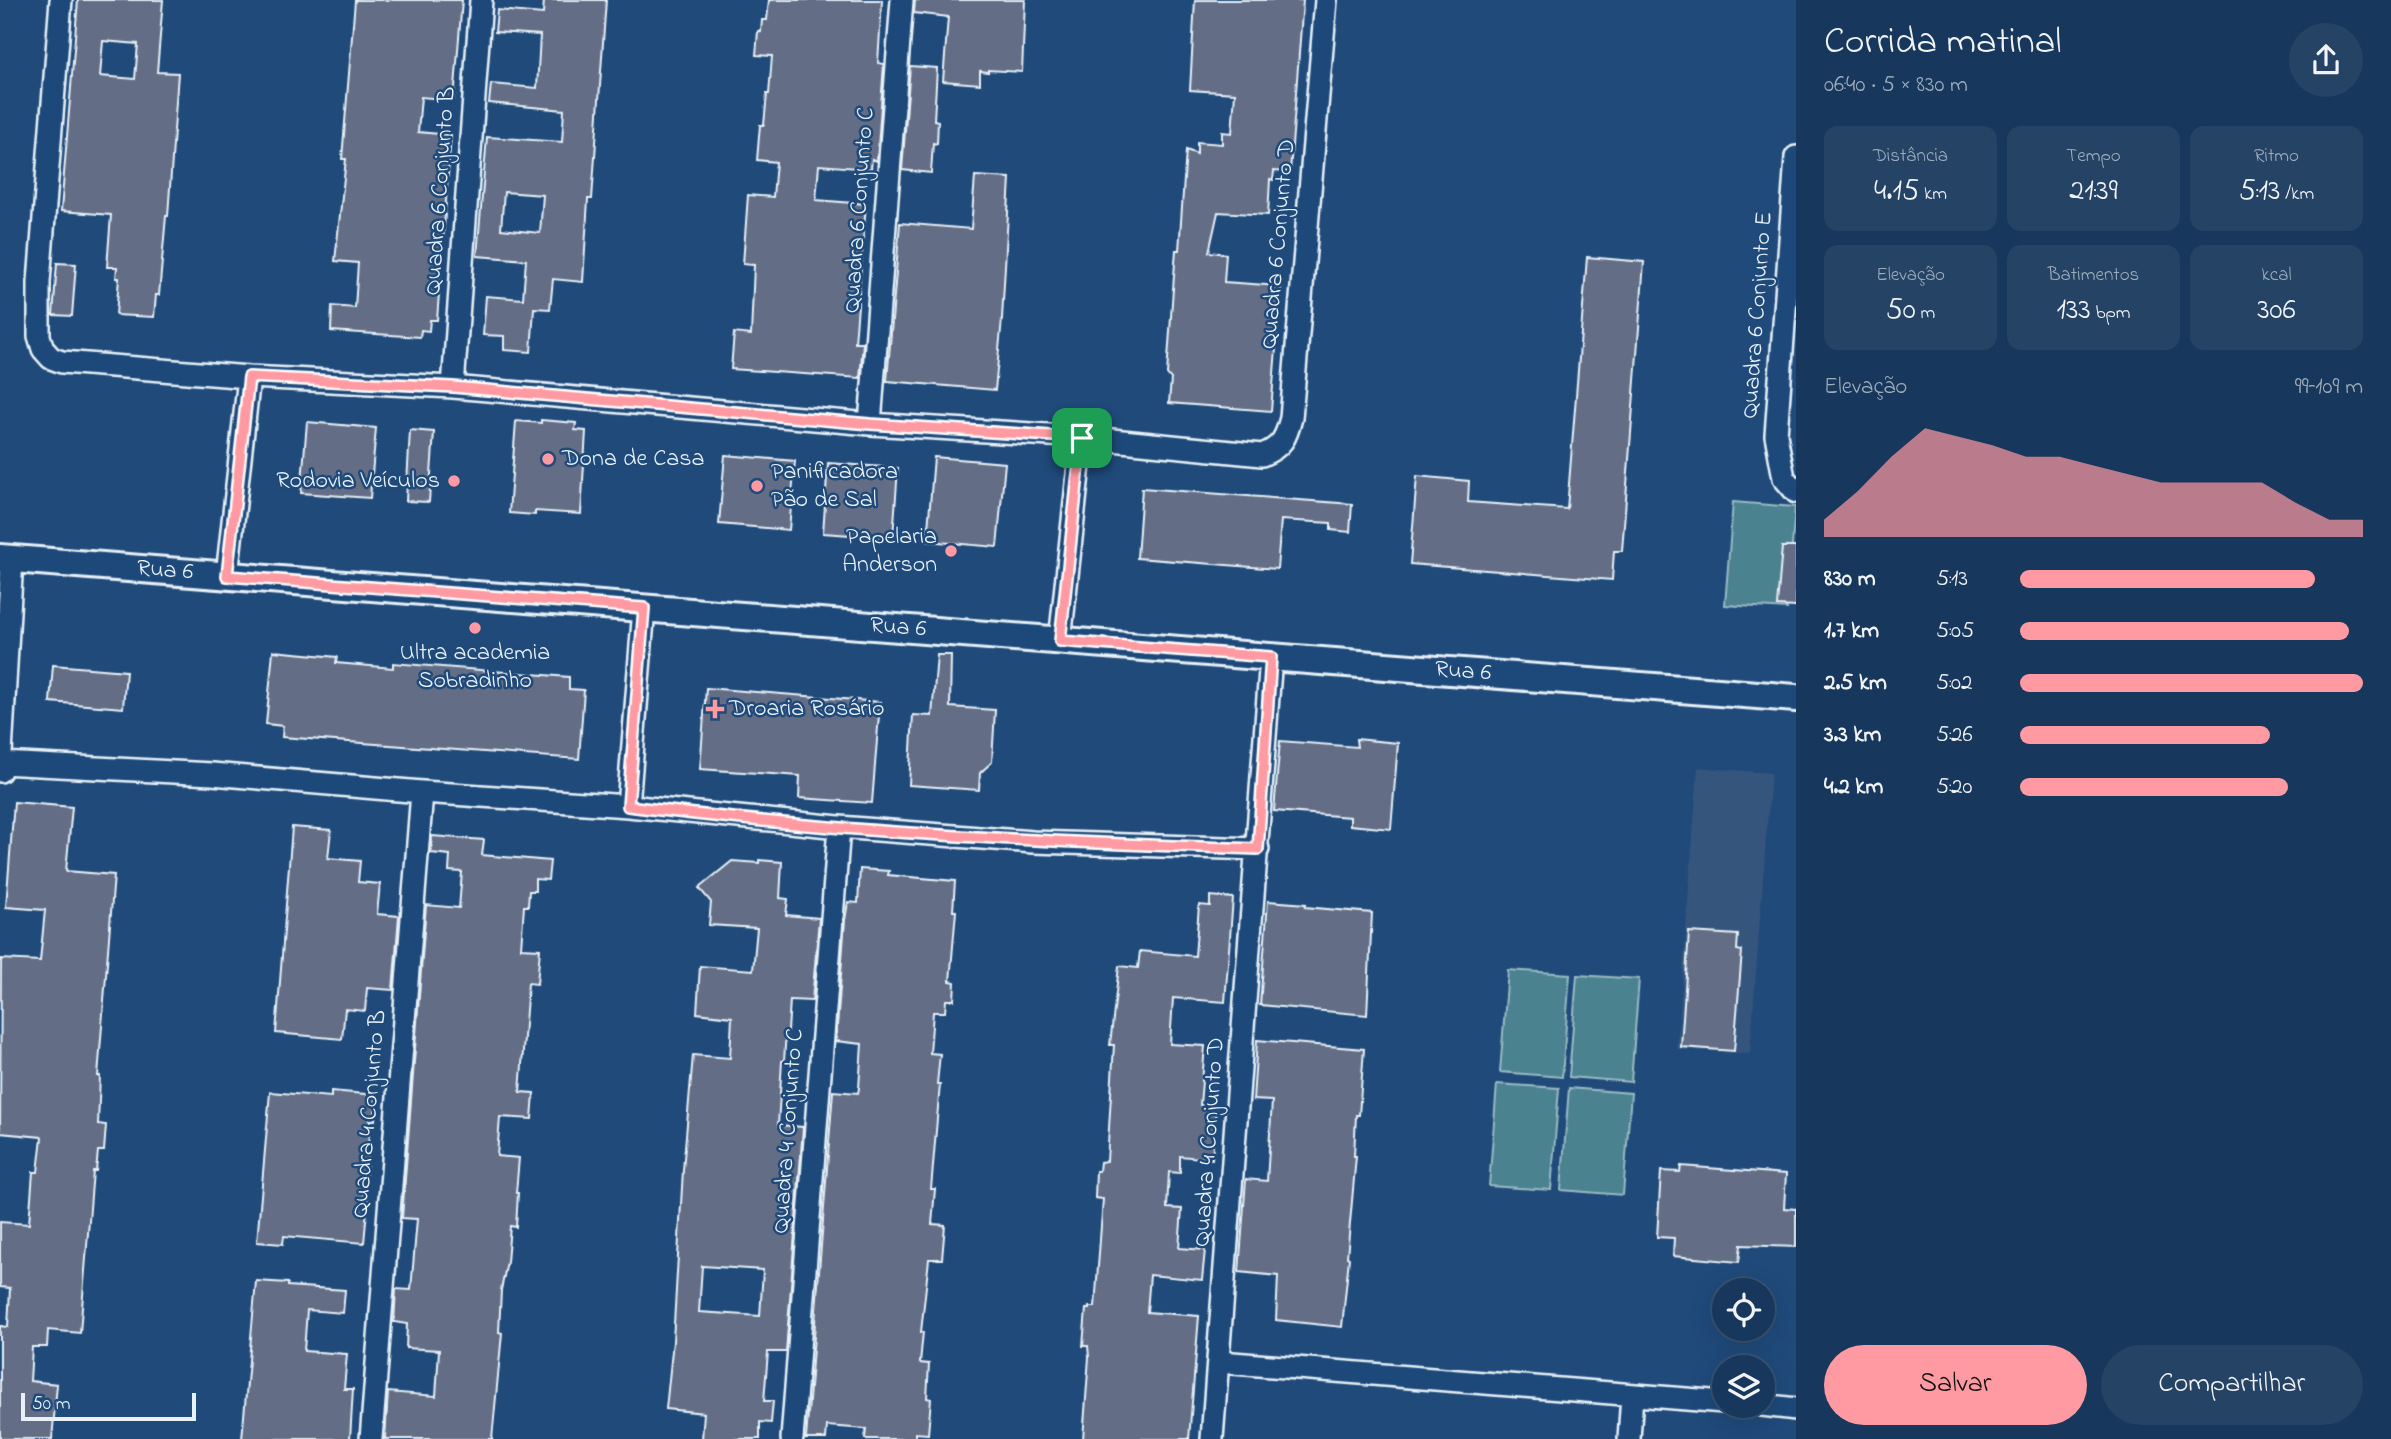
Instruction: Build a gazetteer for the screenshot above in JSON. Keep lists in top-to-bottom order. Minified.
{"streets":{"street":["Quadra 6 Conjunto B","Quadra 6 Conjunto C","Quadra 6 Conjunto D","Quadra 6 Conjunto E","Rua 6","Quadra 4 Conjunto B","Quadra 4 Conjunto C","Quadra 4 Conjunto D"]},"crossings":[["Rua 6","Quadra 4 Conjunto D"]],"places":{"other":["Dona de Casa","Rodovia Veículos","Panificadora Pão de Sal","Papelaria Anderson","Ultra academia Sobradinho"],"health":["Droaria Rosário"]},"scale_bar":"50 m","page":{"heading":["Corrida matinal","06:40 · 5 × 830 m"],"stats":[["Distância","4.15 km"],["Tempo","21:39"],["Ritmo","5:13 /km"],["Elevação","50 m"],["Batimentos","133 bpm"],["kcal","306"]],"chart":["Elevação","99–109 m"],"list":[{"name":"830 m","note":"5:13"},{"name":"1.7 km","note":"5:05"},{"name":"2.5 km","note":"5:02"},{"name":"3.3 km","note":"5:26"},{"name":"4.2 km","note":"5:20"}],"buttons":["Salvar","Compartilhar"],"scale":"50 m"}}
